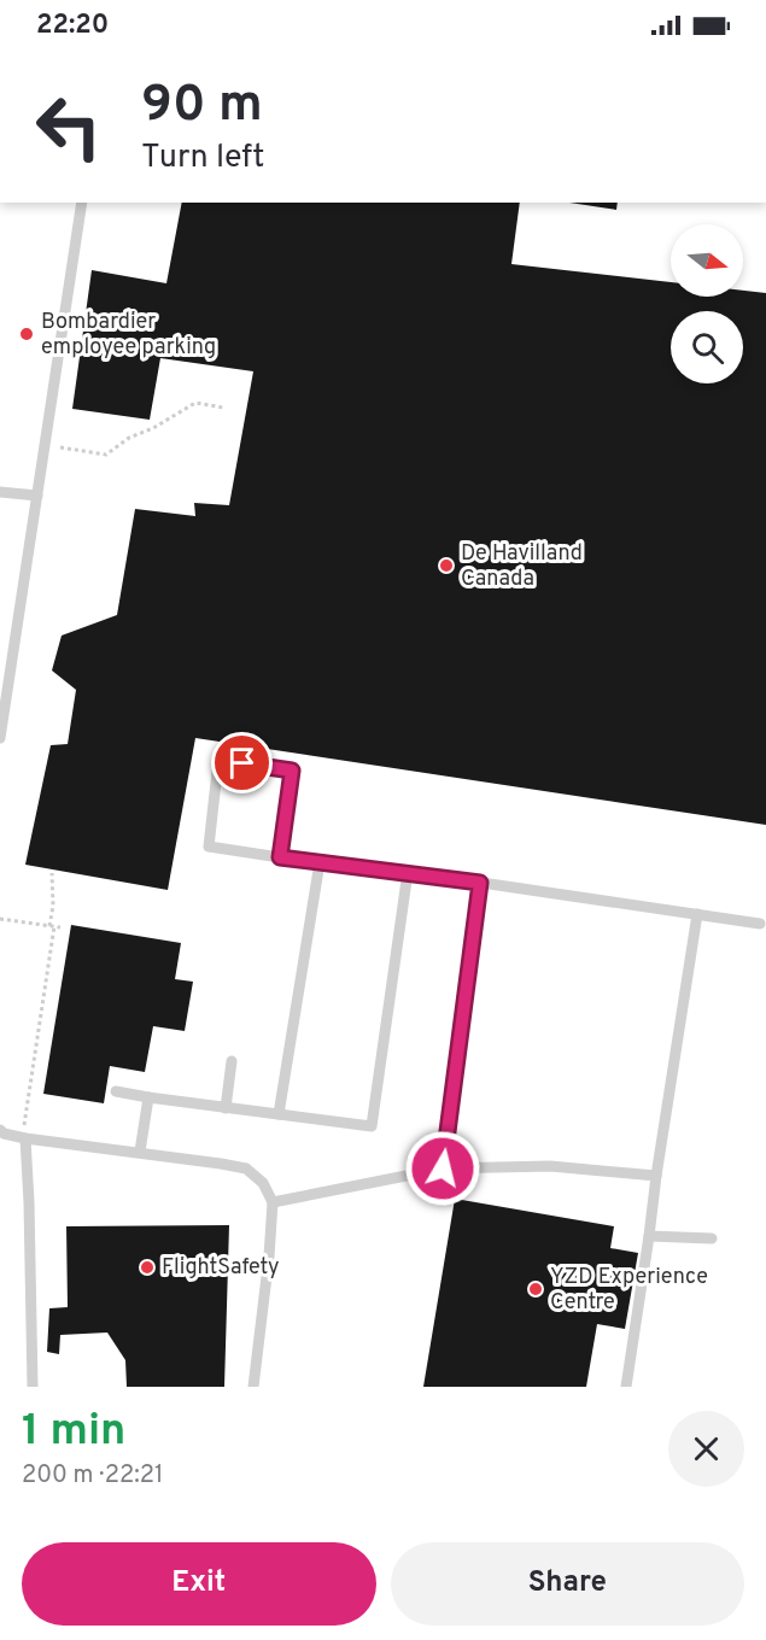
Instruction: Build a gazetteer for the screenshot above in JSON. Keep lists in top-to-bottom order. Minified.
{"places":["Bombardier employee parking","De Havilland Canada","FlightSafety","YZD Experience Centre"],"north":"right","page":{"status":"22:20","turn":["90 m","Turn left"],"heading":["1 min","200 m · 22:21"],"buttons":["Exit","Share"]}}
